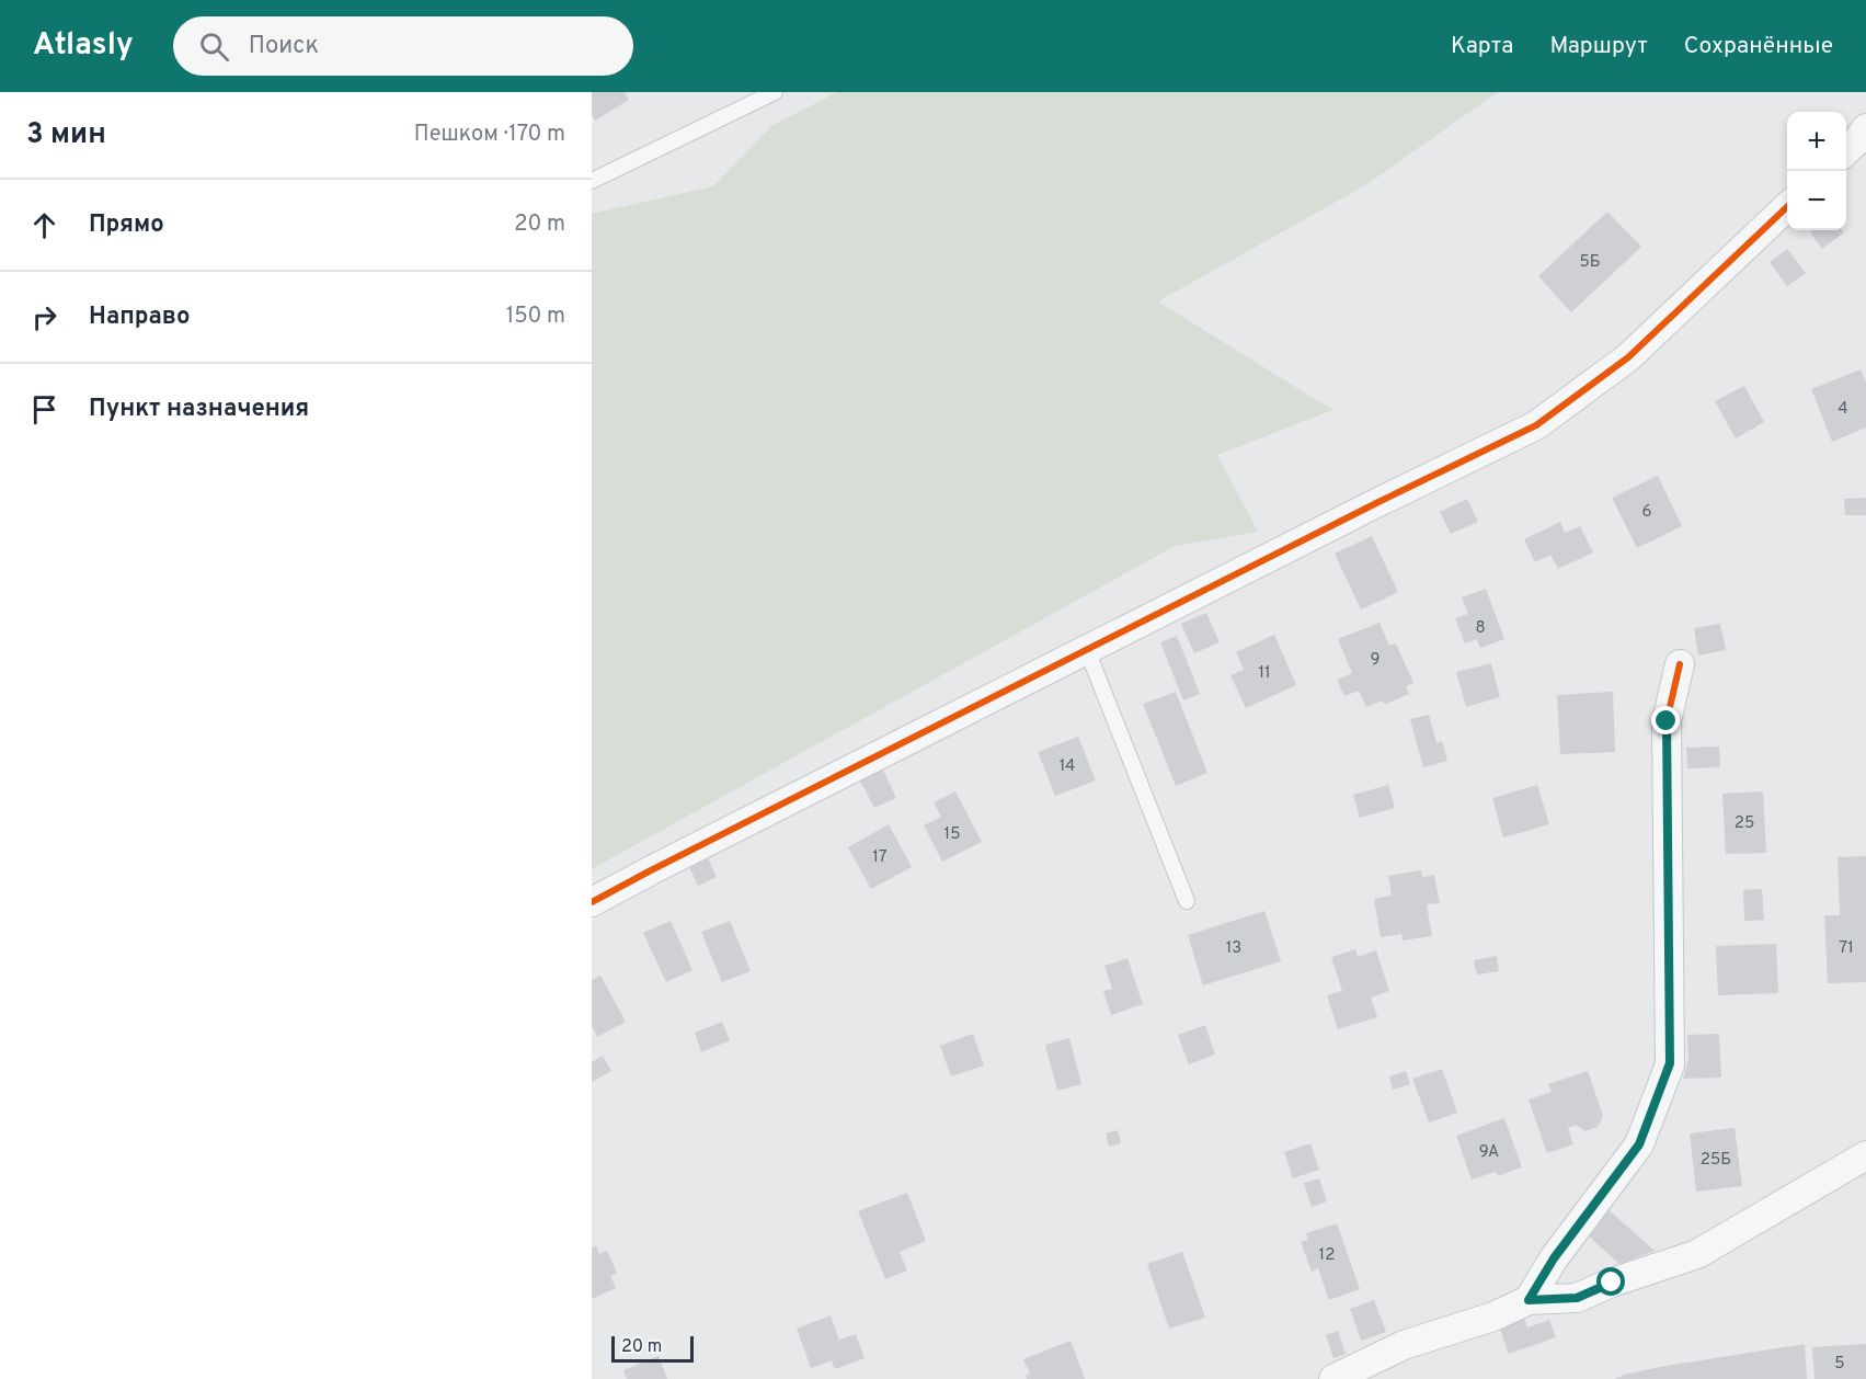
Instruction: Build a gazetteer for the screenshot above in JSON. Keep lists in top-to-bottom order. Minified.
{"house_numbers":["5Б","4","6","8","9","11","14","25","15","17","13","71","9А","25Б","12","5"],"scale_bar":"20 m","page":{"header":"Atlasly","search":"Поиск","nav":["Карта","Маршрут","Сохранённые"],"heading":["3 мин","Пешком · 170 m"],"map_buttons":["+","−"],"list":[["Прямо","20 m"],["Направо","150 m"],"Пункт назначения"],"scale":"20 m"}}
